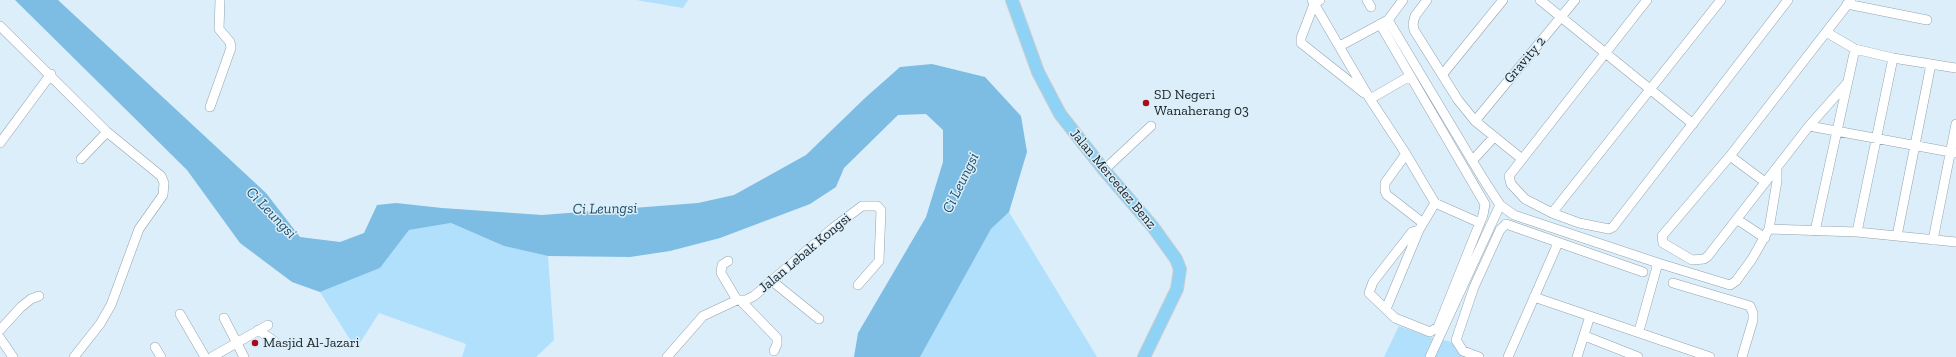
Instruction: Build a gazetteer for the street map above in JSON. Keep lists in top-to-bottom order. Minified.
{"streets":{"main road":["Jalan Mercedez Benz"],"street":["Gravity 2","Jalan Lebak Kongsi"]},"water":["Ci Leungsi"],"places":["SD Negeri Wanaherang 03","Masjid Al-Jazari"]}
